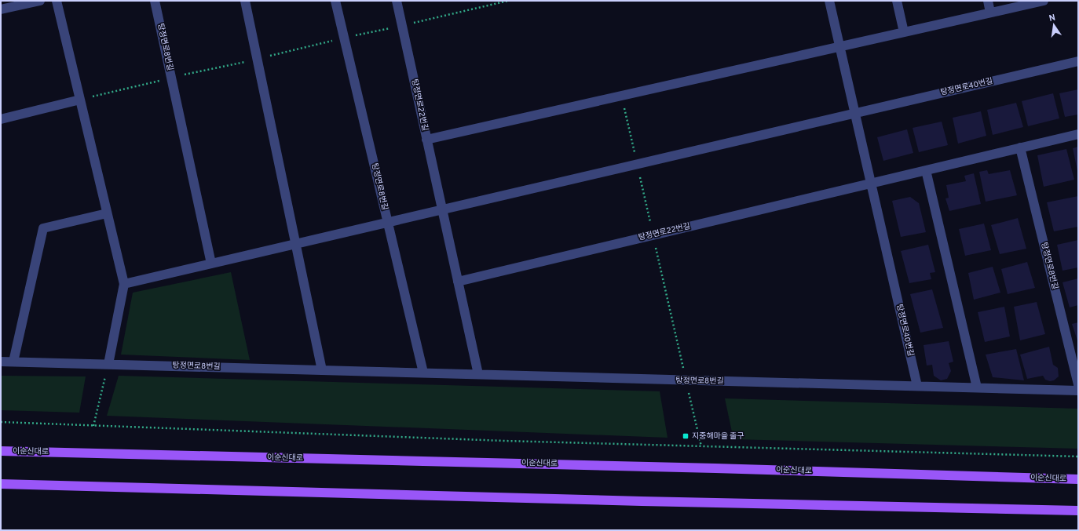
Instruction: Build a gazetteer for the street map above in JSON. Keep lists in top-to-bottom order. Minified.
{"streets":{"main road":["이순신대로"],"street":["탕정면로8번길","탕정면로40번길","탕정면로22번길"]},"crossings":[["탕정면로8번길","탕정면로40번길"],["탕정면로8번길","탕정면로22번길"],["탕정면로40번길","탕정면로22번길"]],"places":{"transit":["지중해마을 출구"]},"north":"top"}
